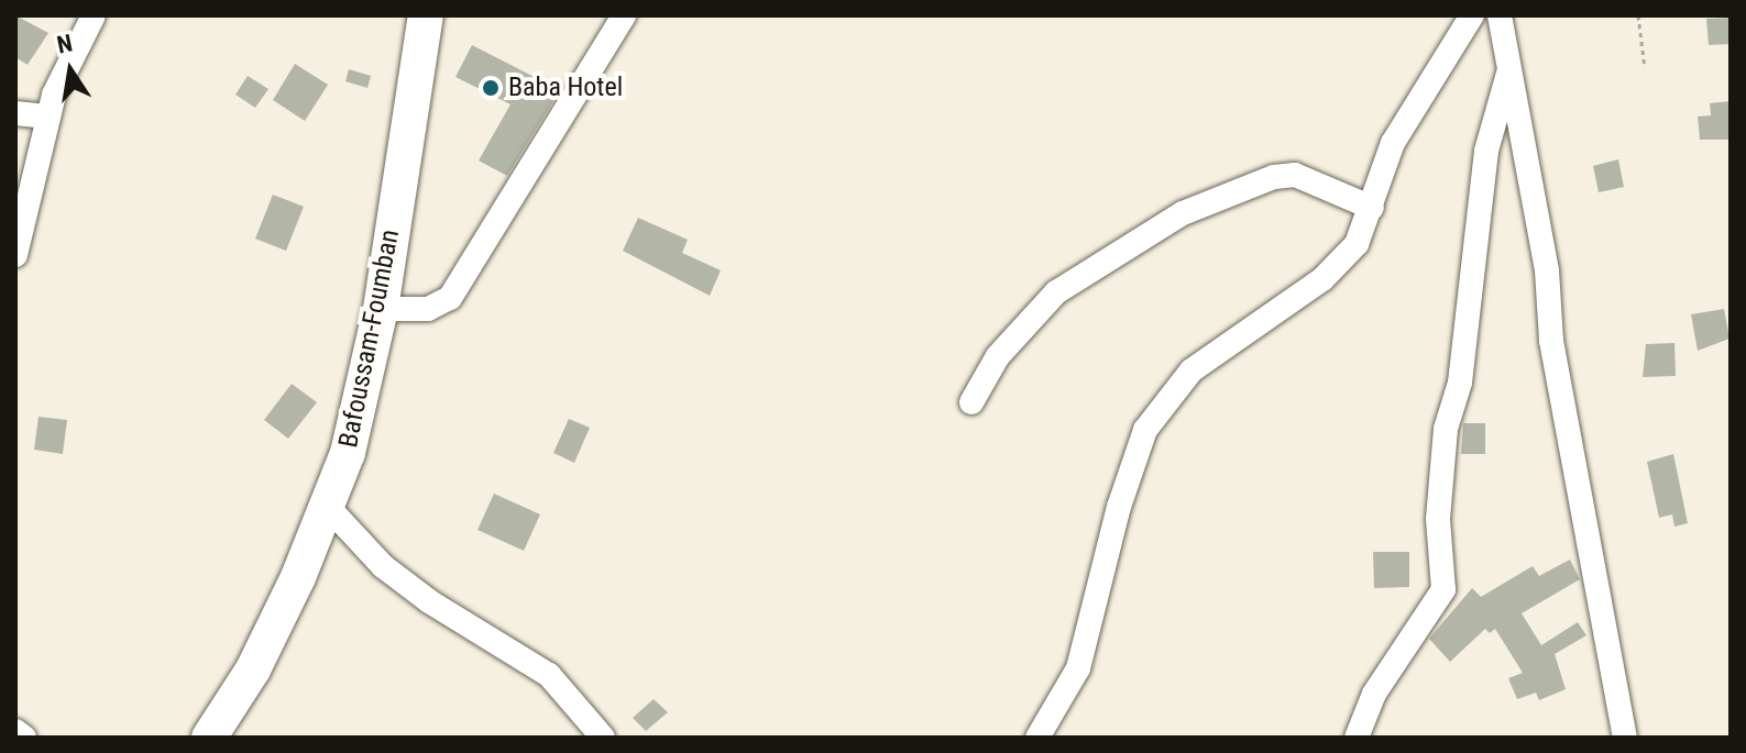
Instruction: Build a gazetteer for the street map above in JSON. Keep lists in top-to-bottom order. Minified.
{"streets":{"highway":["Bafoussam-Foumban"]},"places":["Baba Hotel"],"north":"top"}
